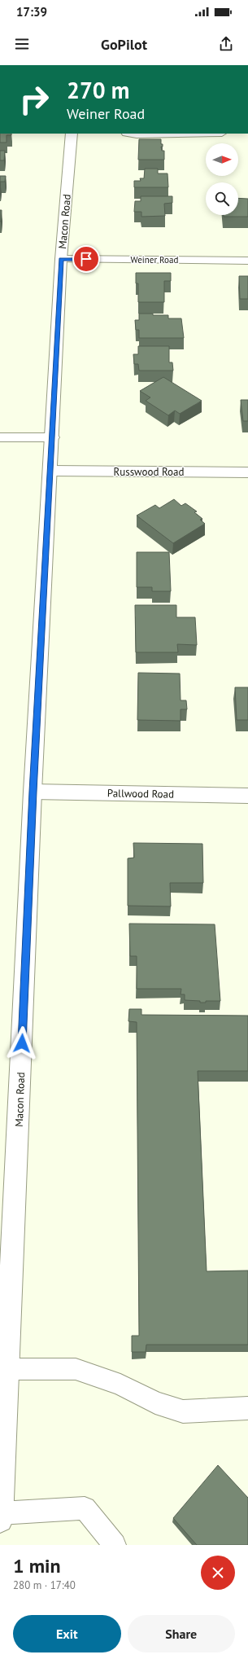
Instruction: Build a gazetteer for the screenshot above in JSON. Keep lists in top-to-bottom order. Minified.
{"streets":{"main road":["Macon Road","Weiner Road","Russwood Road","Pallwood Road"]},"crossings":[["Macon Road","Weiner Road"],["Macon Road","Russwood Road"],["Macon Road","Pallwood Road"]],"north":"right","page":{"status":"17:39","header":"GoPilot","turn":["270 m","Weiner Road"],"heading":["1 min","280 m · 17:40"],"buttons":["Exit","Share"]}}
